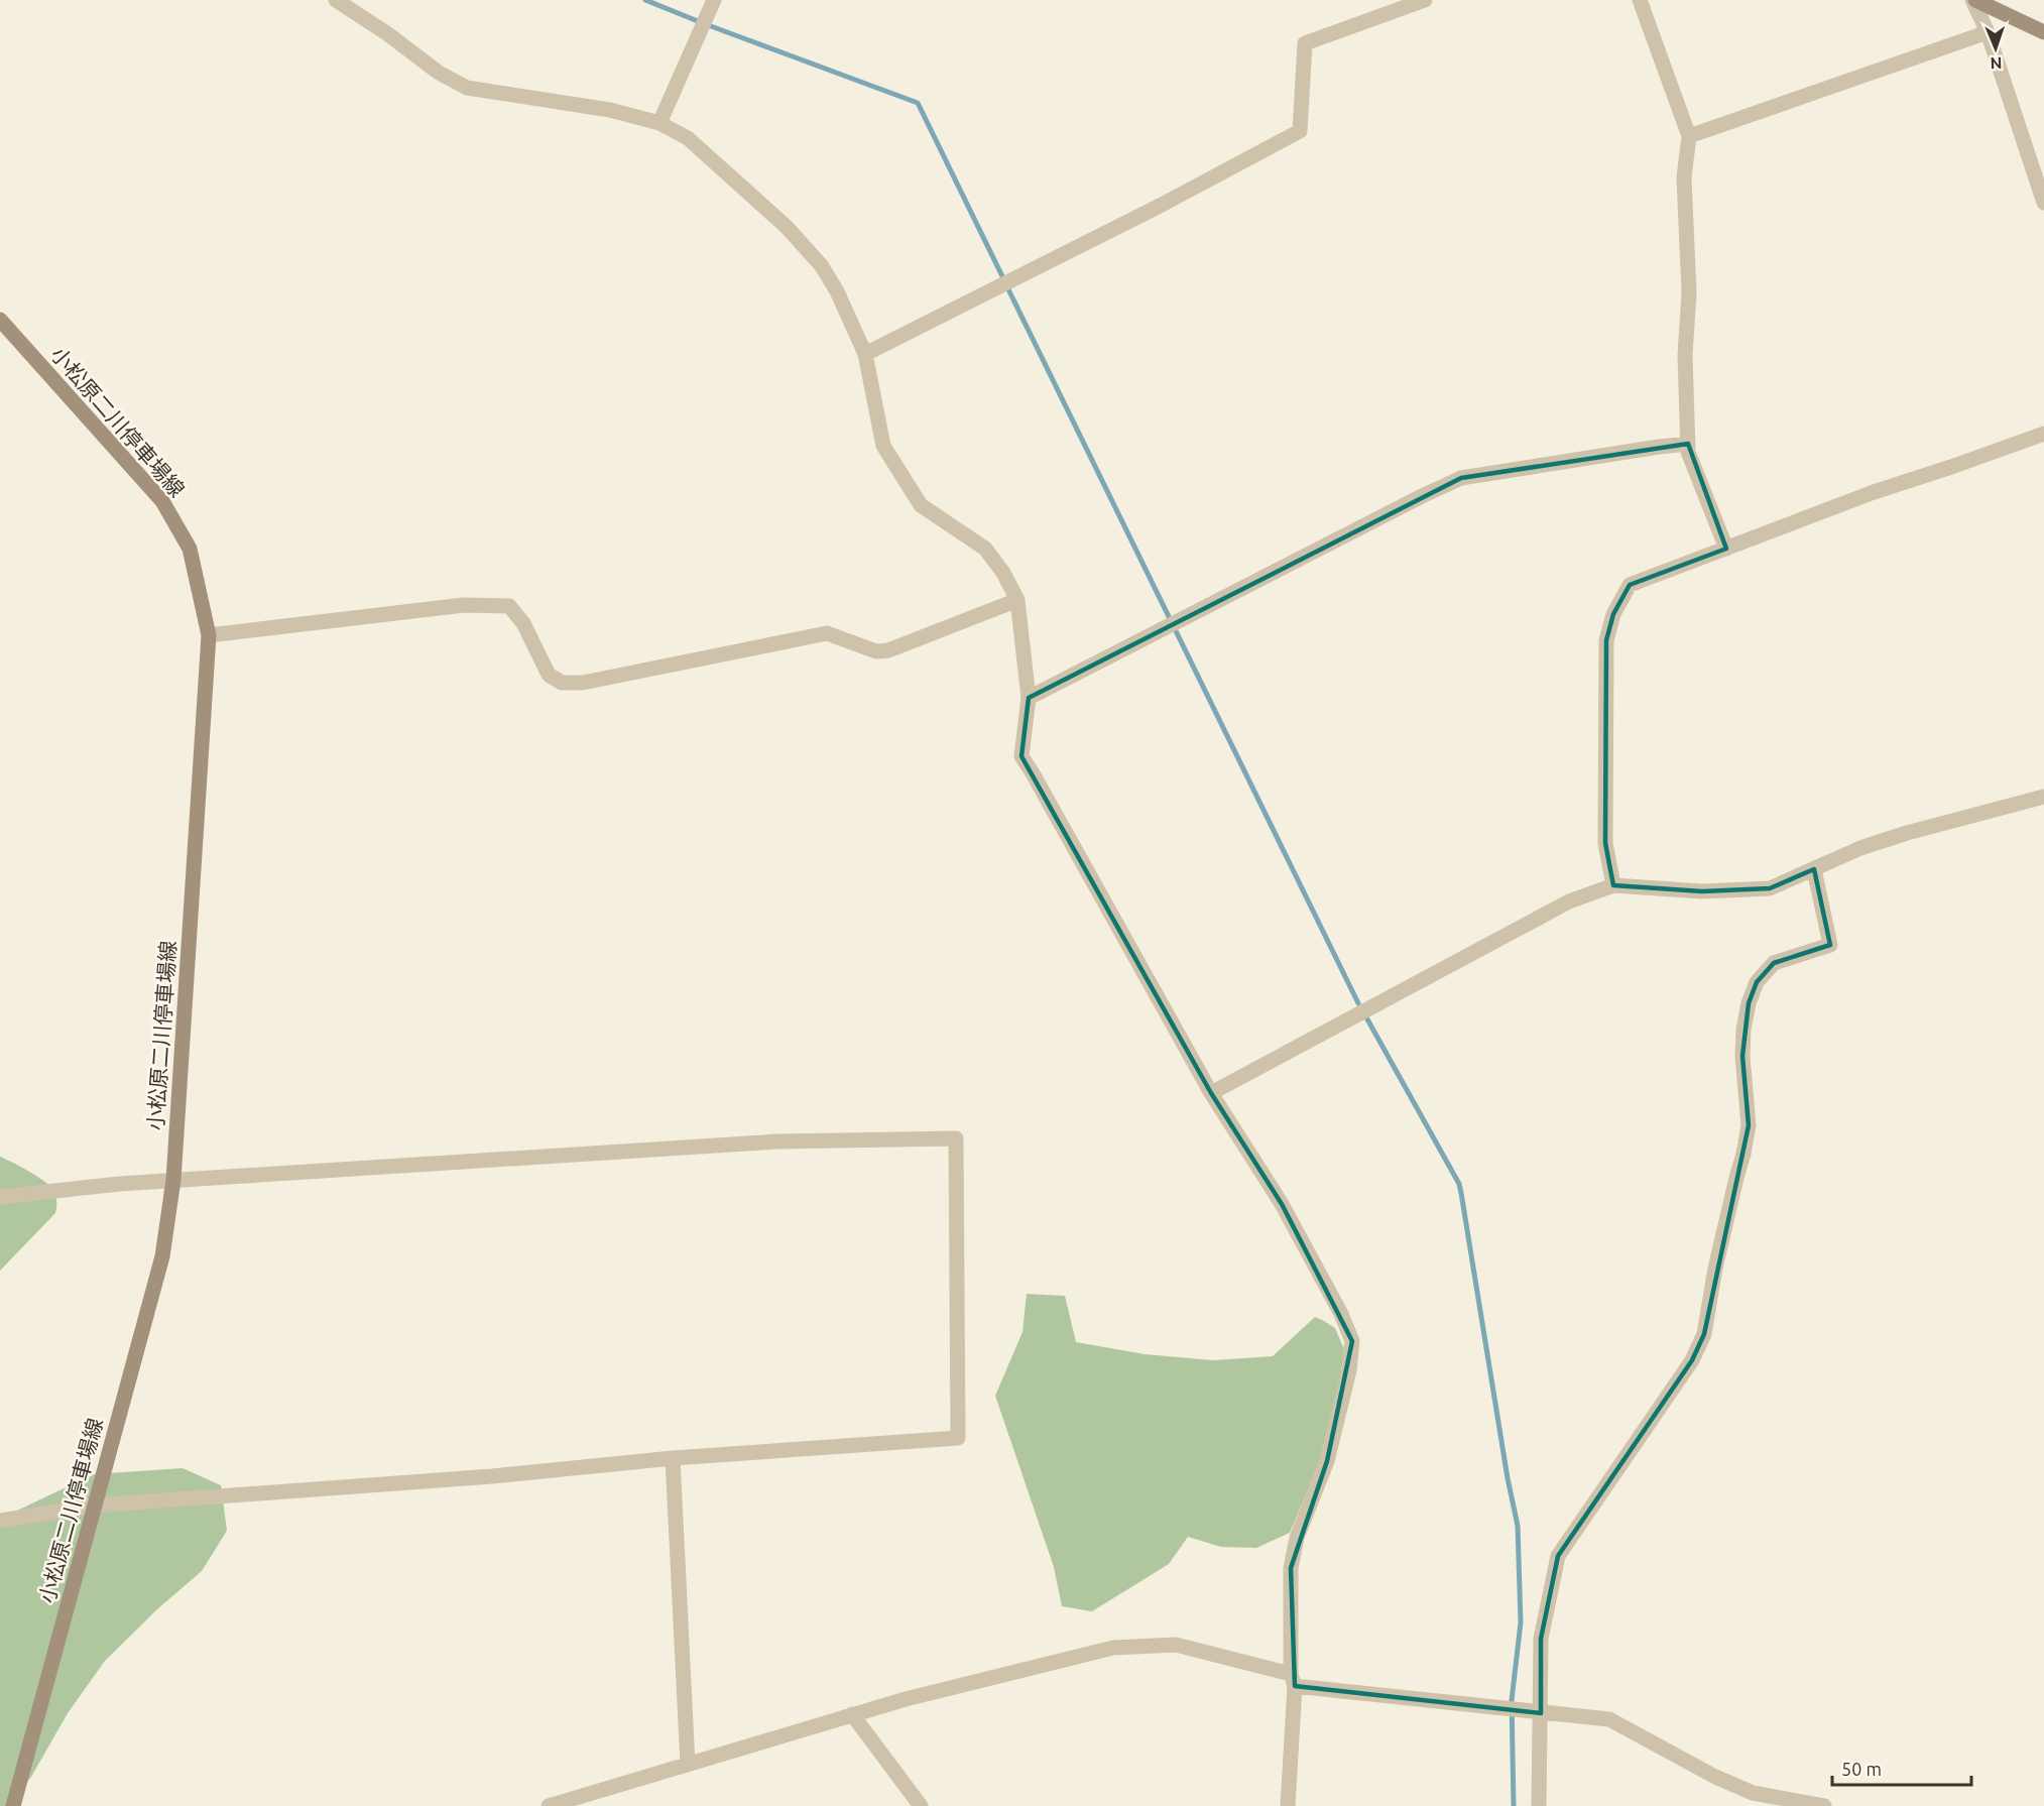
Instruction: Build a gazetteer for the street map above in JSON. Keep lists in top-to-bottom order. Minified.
{"streets":{"main road":["小松原二川停車場線"]},"scale_bar":"50 m","north":"bottom"}
